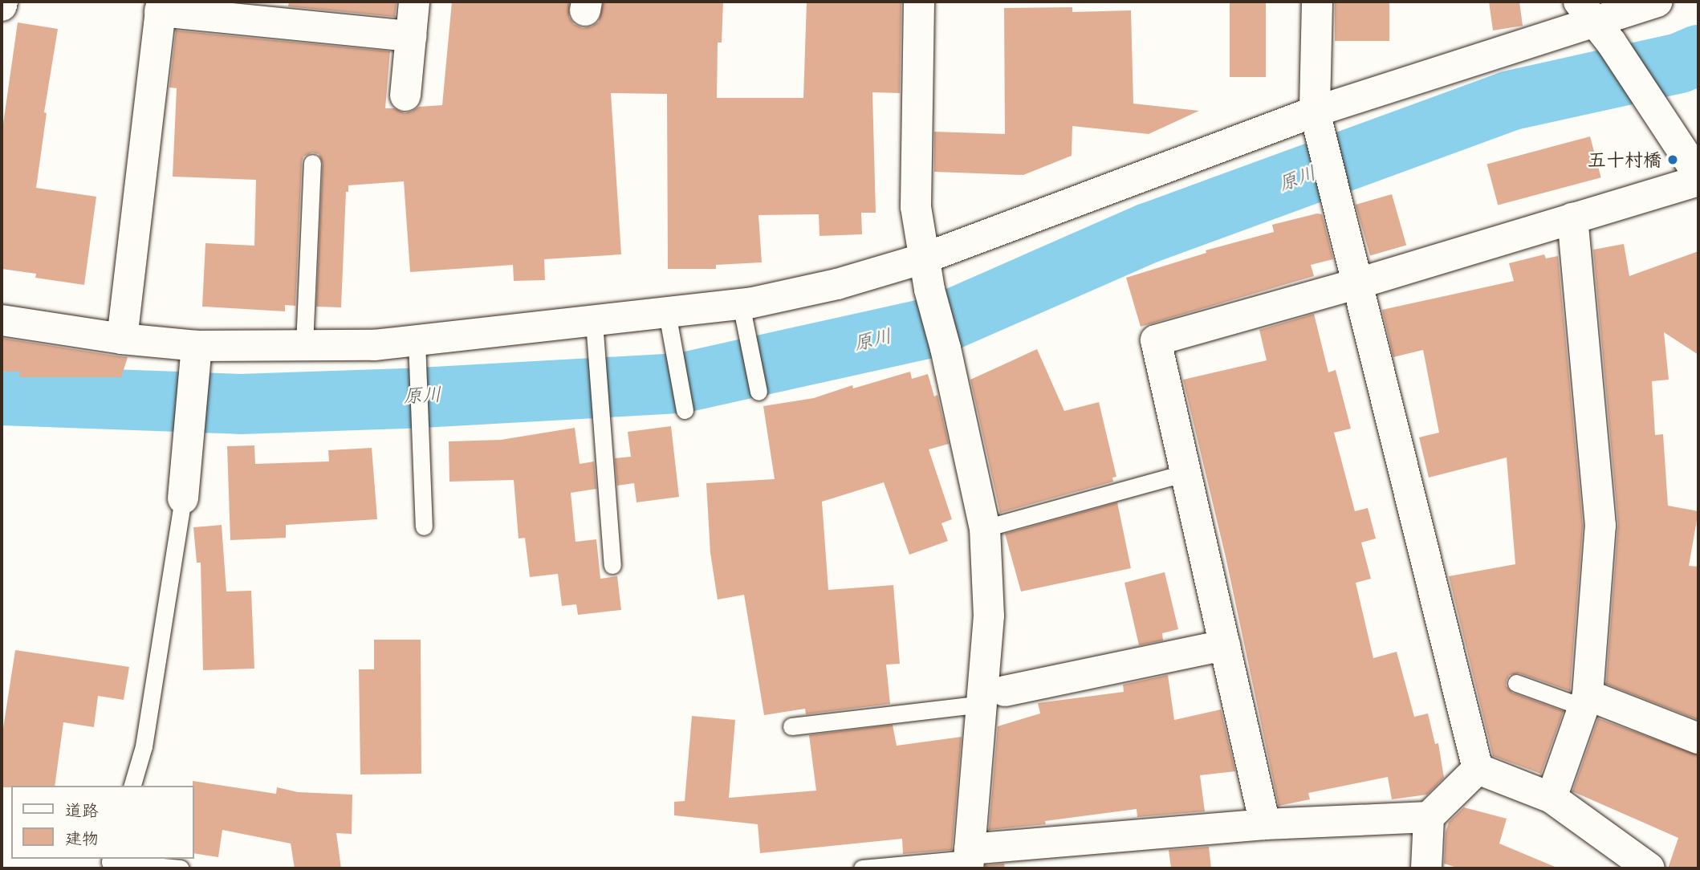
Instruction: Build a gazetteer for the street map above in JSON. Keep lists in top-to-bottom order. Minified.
{"water":["原川"],"places":["五十村橋"],"legend":["道路","建物"]}
